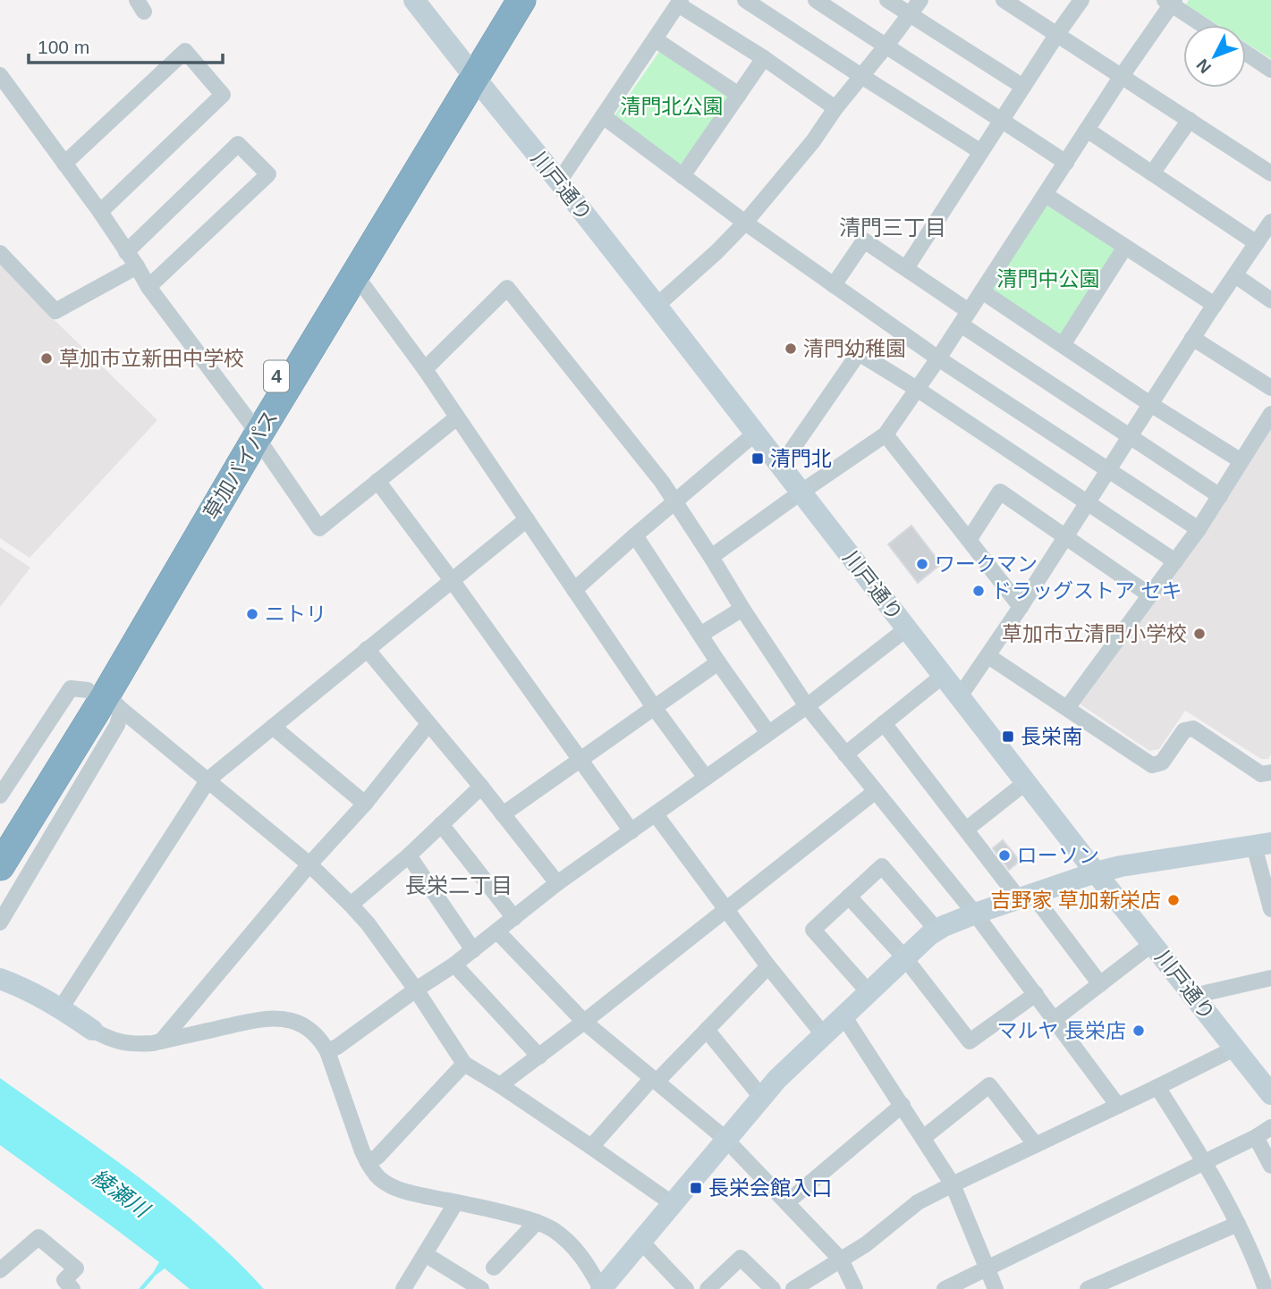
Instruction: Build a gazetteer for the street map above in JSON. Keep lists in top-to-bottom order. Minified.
{"streets":{"highway":["4","草加バイパス"],"street":["川戸通り"]},"crossings":[["川戸通り","草加バイパス"]],"districts":["清門三丁目","長栄二丁目"],"water":["綾瀬川"],"parks":["清門北公園","清門中公園"],"places":{"other":["清門幼稚園","草加市立新田中学校","ワークマン","ドラッグストア セキ","ニトリ","草加市立清門小学校","ローソン","吉野家 草加新栄店","マルヤ 長栄店"],"transit":["清門北","長栄南","長栄会館入口"]},"scale_bar":"100 m","north":"bottom left"}
